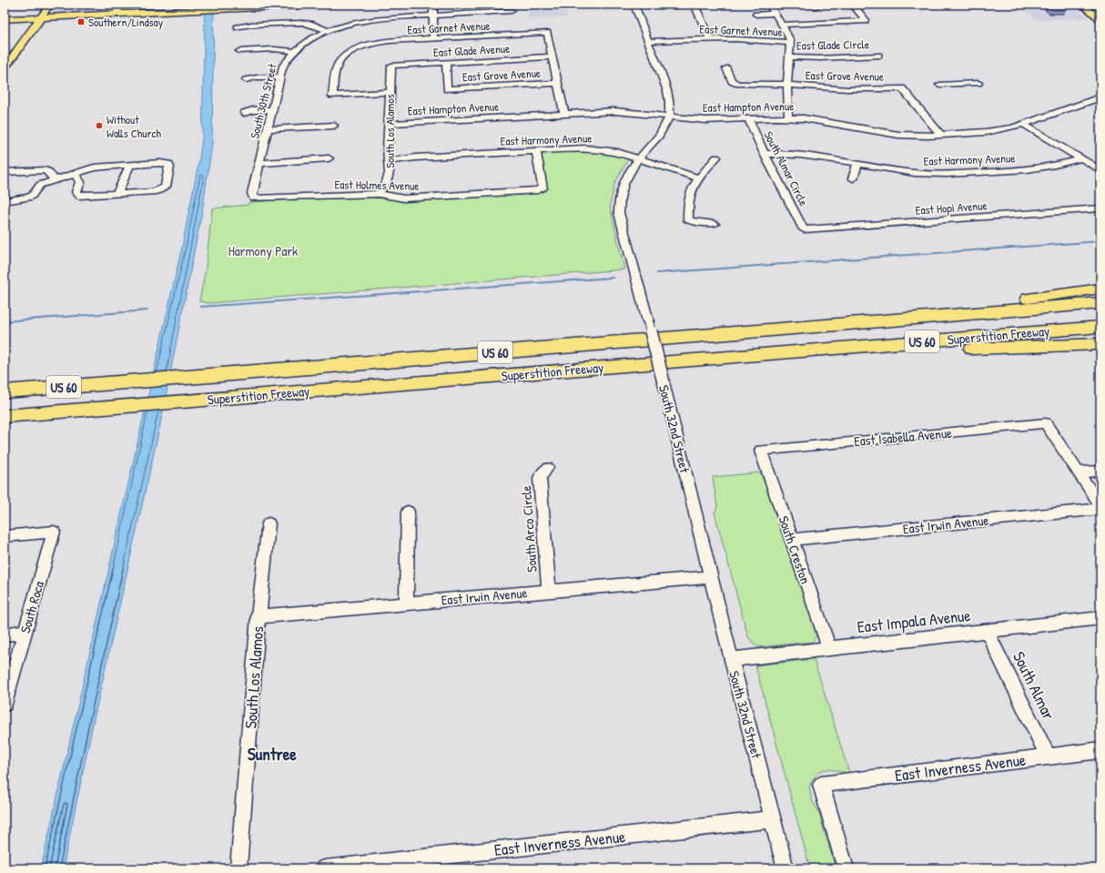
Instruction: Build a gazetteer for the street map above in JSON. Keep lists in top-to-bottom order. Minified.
{"streets":{"highway":["Superstition Freeway","US 60"],"street":["East Garnet Avenue","East Glade Circle","East Glade Avenue","East Grove Avenue","South 30th Street","East Hampton Avenue","South Los Alamos","East Harmony Avenue","South Almar Circle","East Holmes Avenue","East Hopi Avenue","South 32nd Street","East Isabella Avenue","East Irwin Avenue","South Arco Circle","South Creston","South Roca","East Impala Avenue","South Almar","East Inverness Avenue"]},"crossings":[["East Garnet Avenue","East Glade Avenue"],["East Garnet Avenue","South Los Alamos"],["East Garnet Avenue","South 32nd Street"],["East Glade Avenue","East Grove Avenue"],["East Glade Avenue","South Los Alamos"],["East Grove Avenue","East Hampton Avenue"],["South 30th Street","East Holmes Avenue"],["East Hampton Avenue","South Los Alamos"],["East Hampton Avenue","South Almar Circle"],["East Hampton Avenue","South 32nd Street"],["South Los Alamos","East Harmony Avenue"],["South Los Alamos","East Holmes Avenue"],["South Los Alamos","East Irwin Avenue"],["East Harmony Avenue","South Almar Circle"],["East Harmony Avenue","East Holmes Avenue"],["East Harmony Avenue","South 32nd Street"],["South Almar Circle","East Hopi Avenue"],["South 32nd Street","East Irwin Avenue"],["South 32nd Street","East Impala Avenue"],["South 32nd Street","East Inverness Avenue"],["East Isabella Avenue","South Creston"],["East Irwin Avenue","South Arco Circle"],["East Irwin Avenue","South Creston"],["South Creston","East Impala Avenue"],["East Impala Avenue","South Almar"],["South Almar","East Inverness Avenue"]],"districts":["Suntree"],"parks":["Harmony Park"],"places":{"transit":["Southern/Lindsay"],"other":["Without Walls Church"]}}
